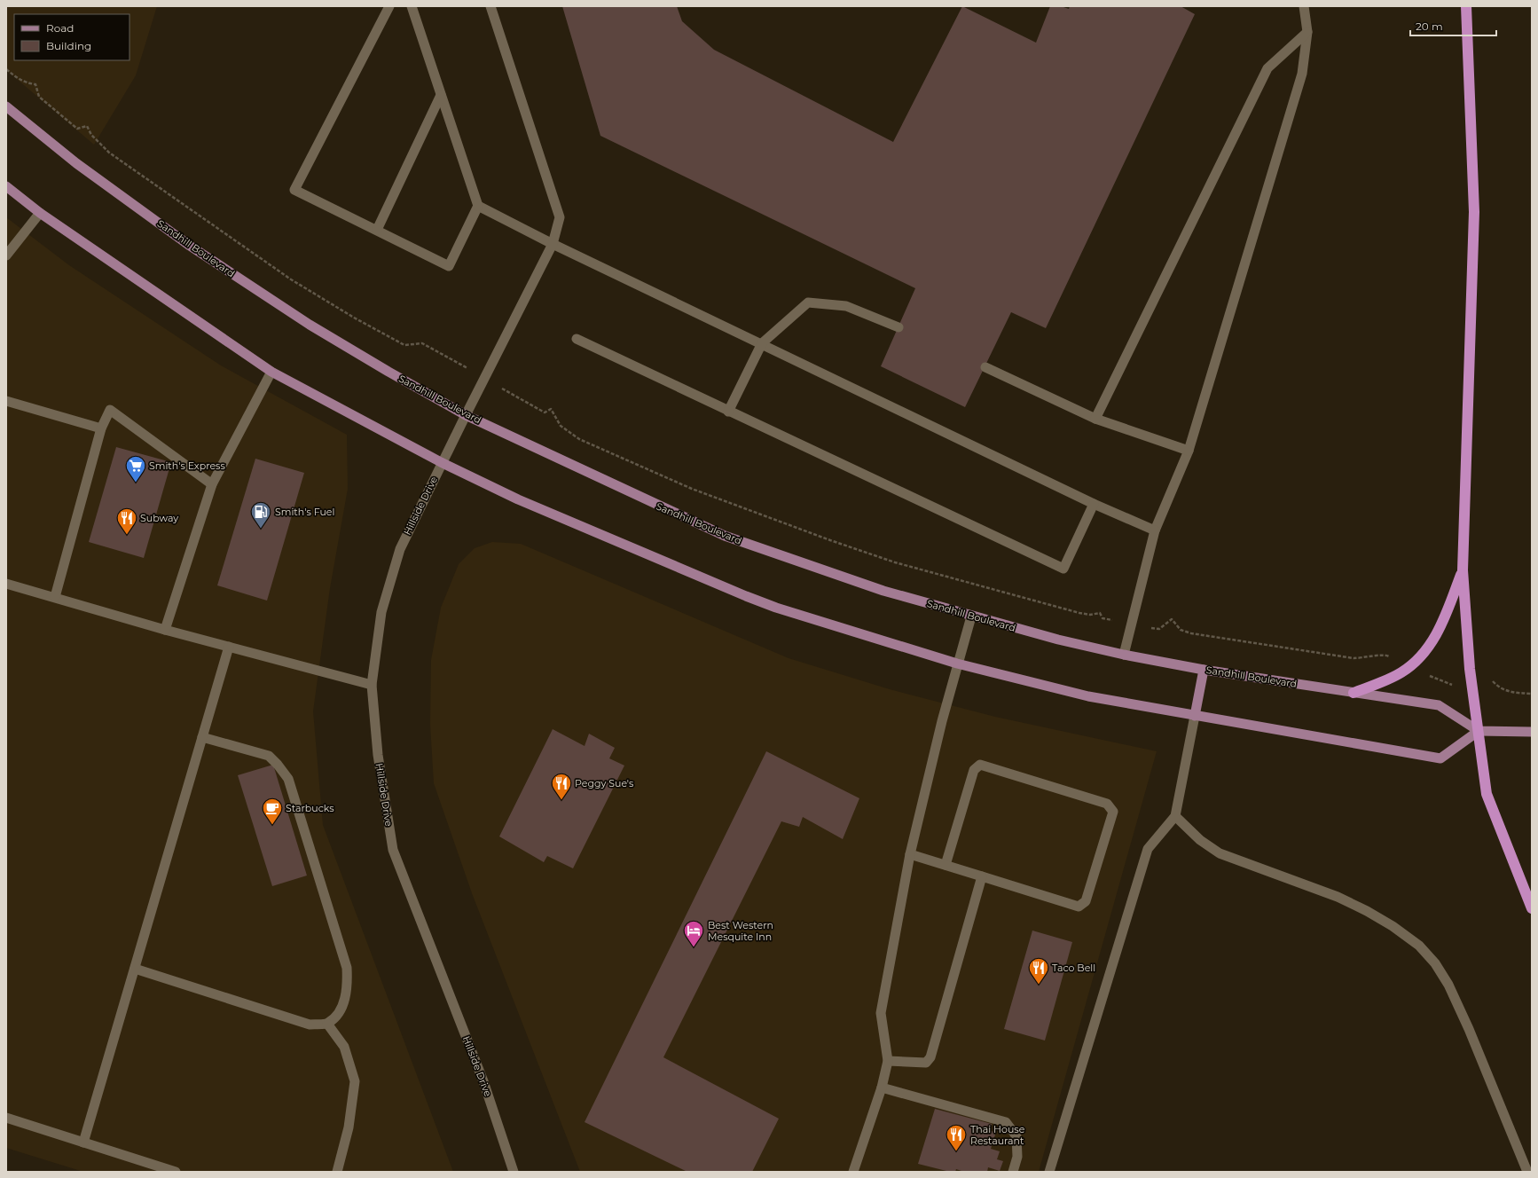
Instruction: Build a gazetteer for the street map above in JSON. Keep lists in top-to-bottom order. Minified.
{"streets":{"main road":["Sandhill Boulevard","Hillside Drive"]},"crossings":[["Sandhill Boulevard","Hillside Drive"]],"places":{"supermarket":["Smith's Express"],"fuel station":["Smith's Fuel"],"restaurant":["Subway","Peggy Sue's","Taco Bell","Thai House Restaurant"],"cafe":["Starbucks"],"hotel":["Best Western Mesquite Inn"]},"legend":["Road","Building"],"scale_bar":"20 m"}
